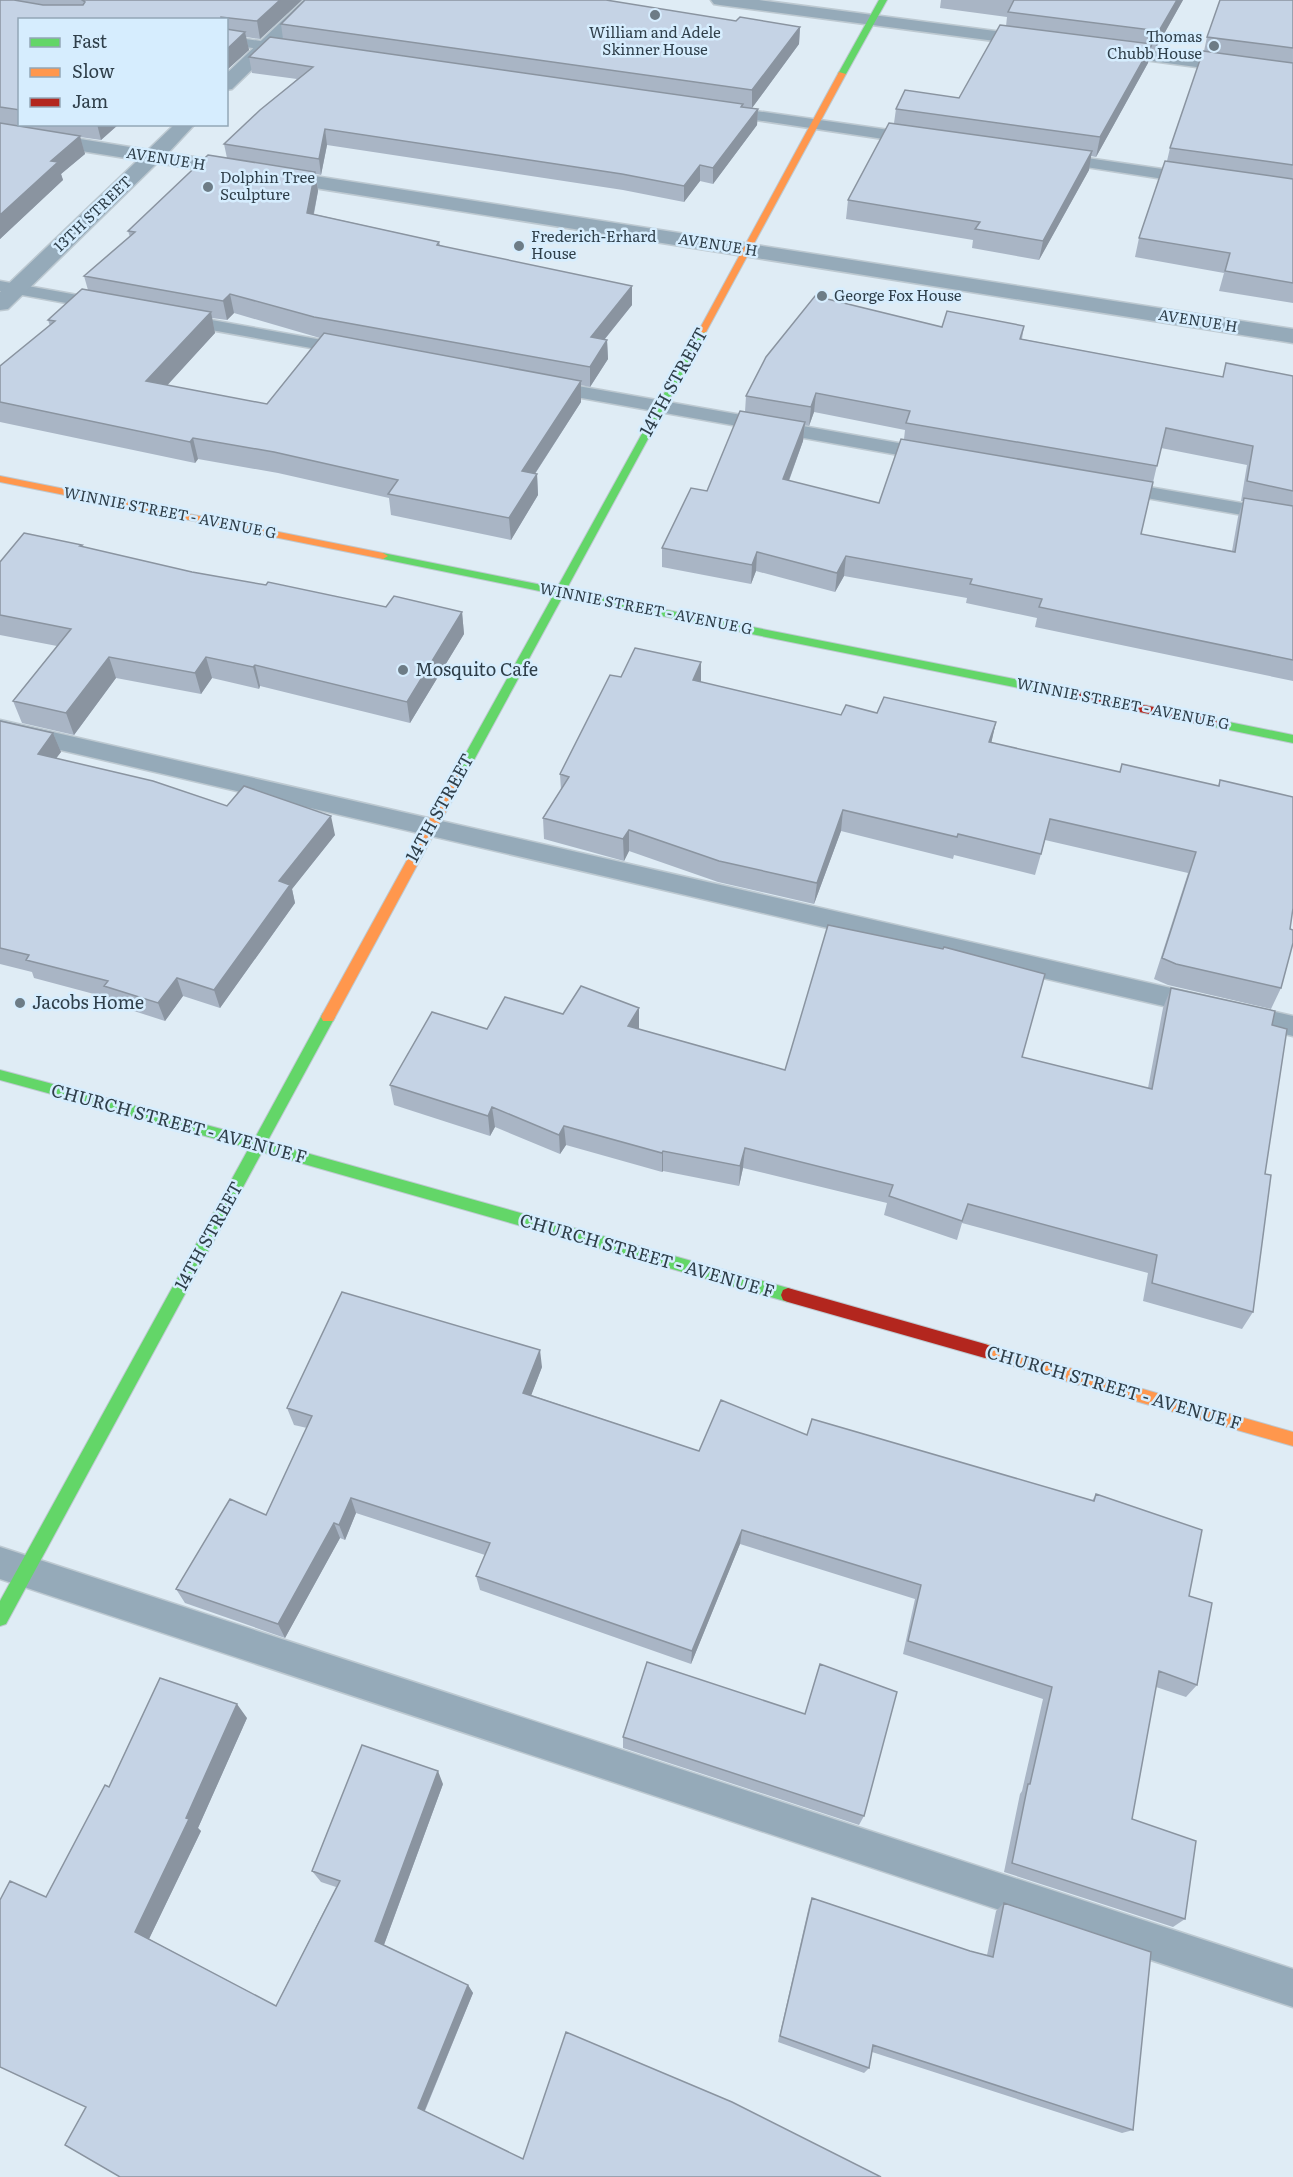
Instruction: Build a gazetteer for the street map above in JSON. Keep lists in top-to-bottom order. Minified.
{"streets":{"main road":["14TH STREET","WINNIE STREET - AVENUE G","CHURCH STREET - AVENUE F"],"street":["AVENUE H","13TH STREET"]},"crossings":[["AVENUE H","13TH STREET"],["AVENUE H","14TH STREET"],["14TH STREET","WINNIE STREET - AVENUE G"],["14TH STREET","CHURCH STREET - AVENUE F"]],"places":["William and Adele Skinner House","Thomas Chubb House","Dolphin Tree Sculpture","Frederich-Erhard House","George Fox House","Mosquito Cafe","Jacobs Home"],"legend":["Fast","Slow","Jam"]}
